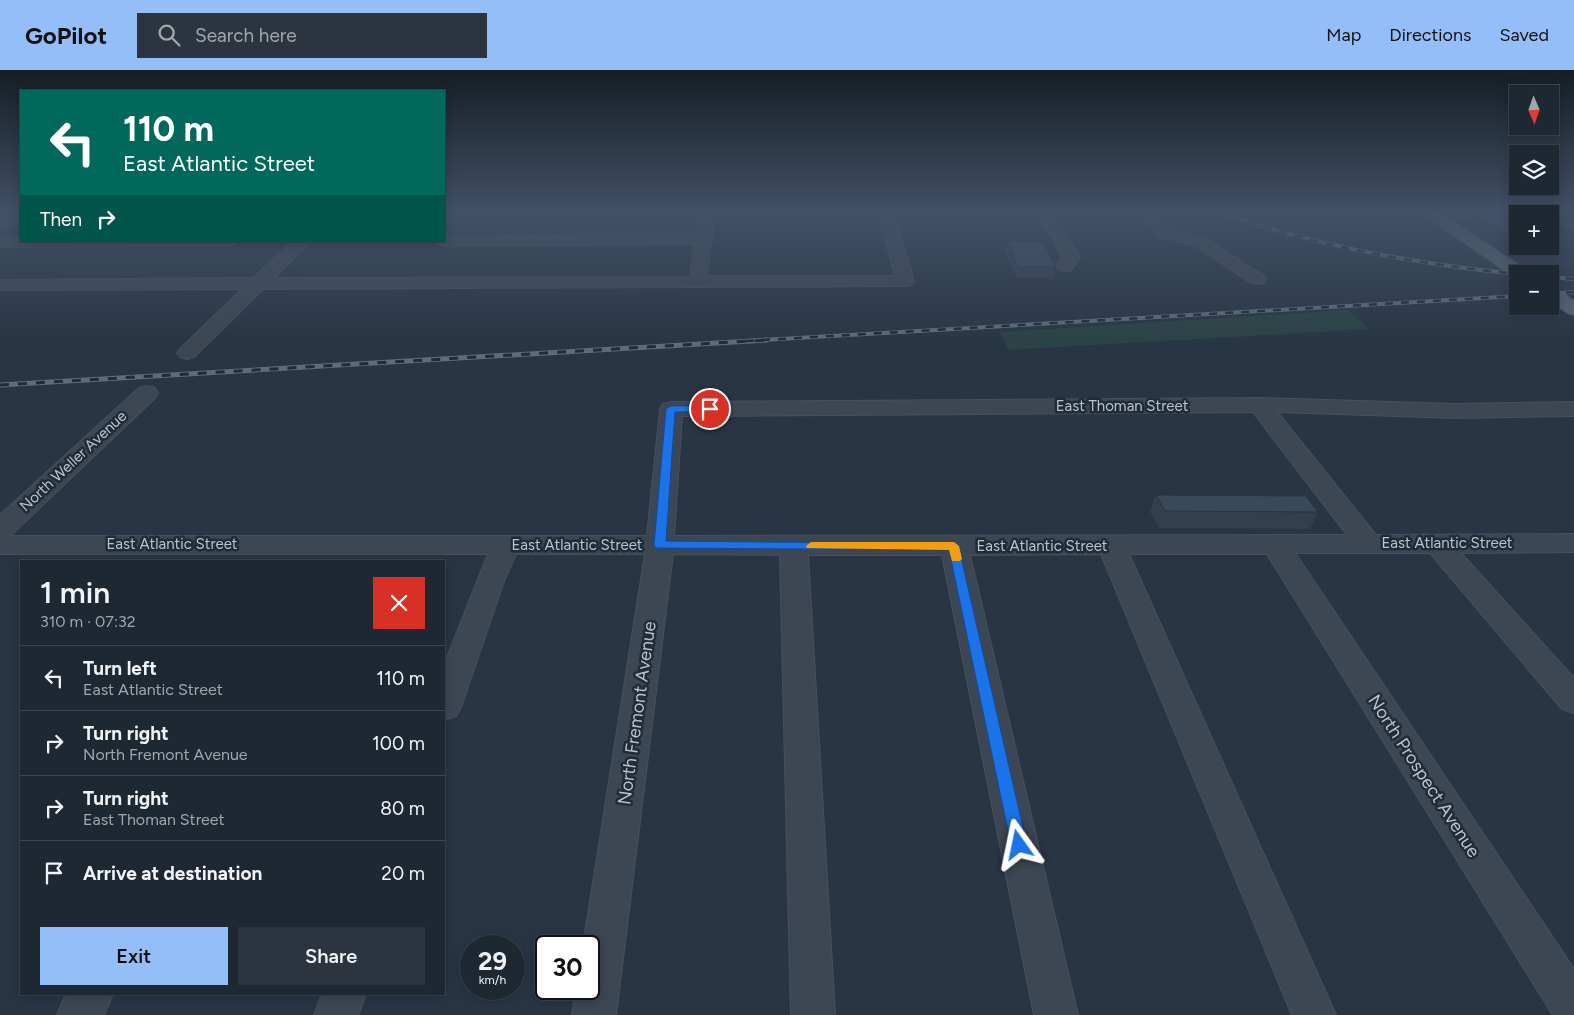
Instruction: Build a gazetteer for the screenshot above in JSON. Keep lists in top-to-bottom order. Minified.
{"streets":{"street":["East Thoman Street","North Weller Avenue","East Atlantic Street","North Fremont Avenue","North Prospect Avenue"]},"crossings":[["East Thoman Street","North Fremont Avenue"],["East Atlantic Street","North Fremont Avenue"],["East Atlantic Street","North Prospect Avenue"]],"north":"bottom","page":{"header":"GoPilot","search":"Search here","nav":["Map","Directions","Saved"],"map_buttons":["+","−"],"turn":["110 m","East Atlantic Street"],"then":"Then","heading":["1 min","310 m · 07:32"],"list":[{"name":"Turn left","note":"East Atlantic Street","value":"110 m"},{"name":"Turn right","note":"North Fremont Avenue","value":"100 m"},{"name":"Turn right","note":"East Thoman Street","value":"80 m"},{"name":"Arrive at destination","value":"20 m"}],"buttons":["Exit","Share"],"speed":"29 km/h","limit":"30"}}
